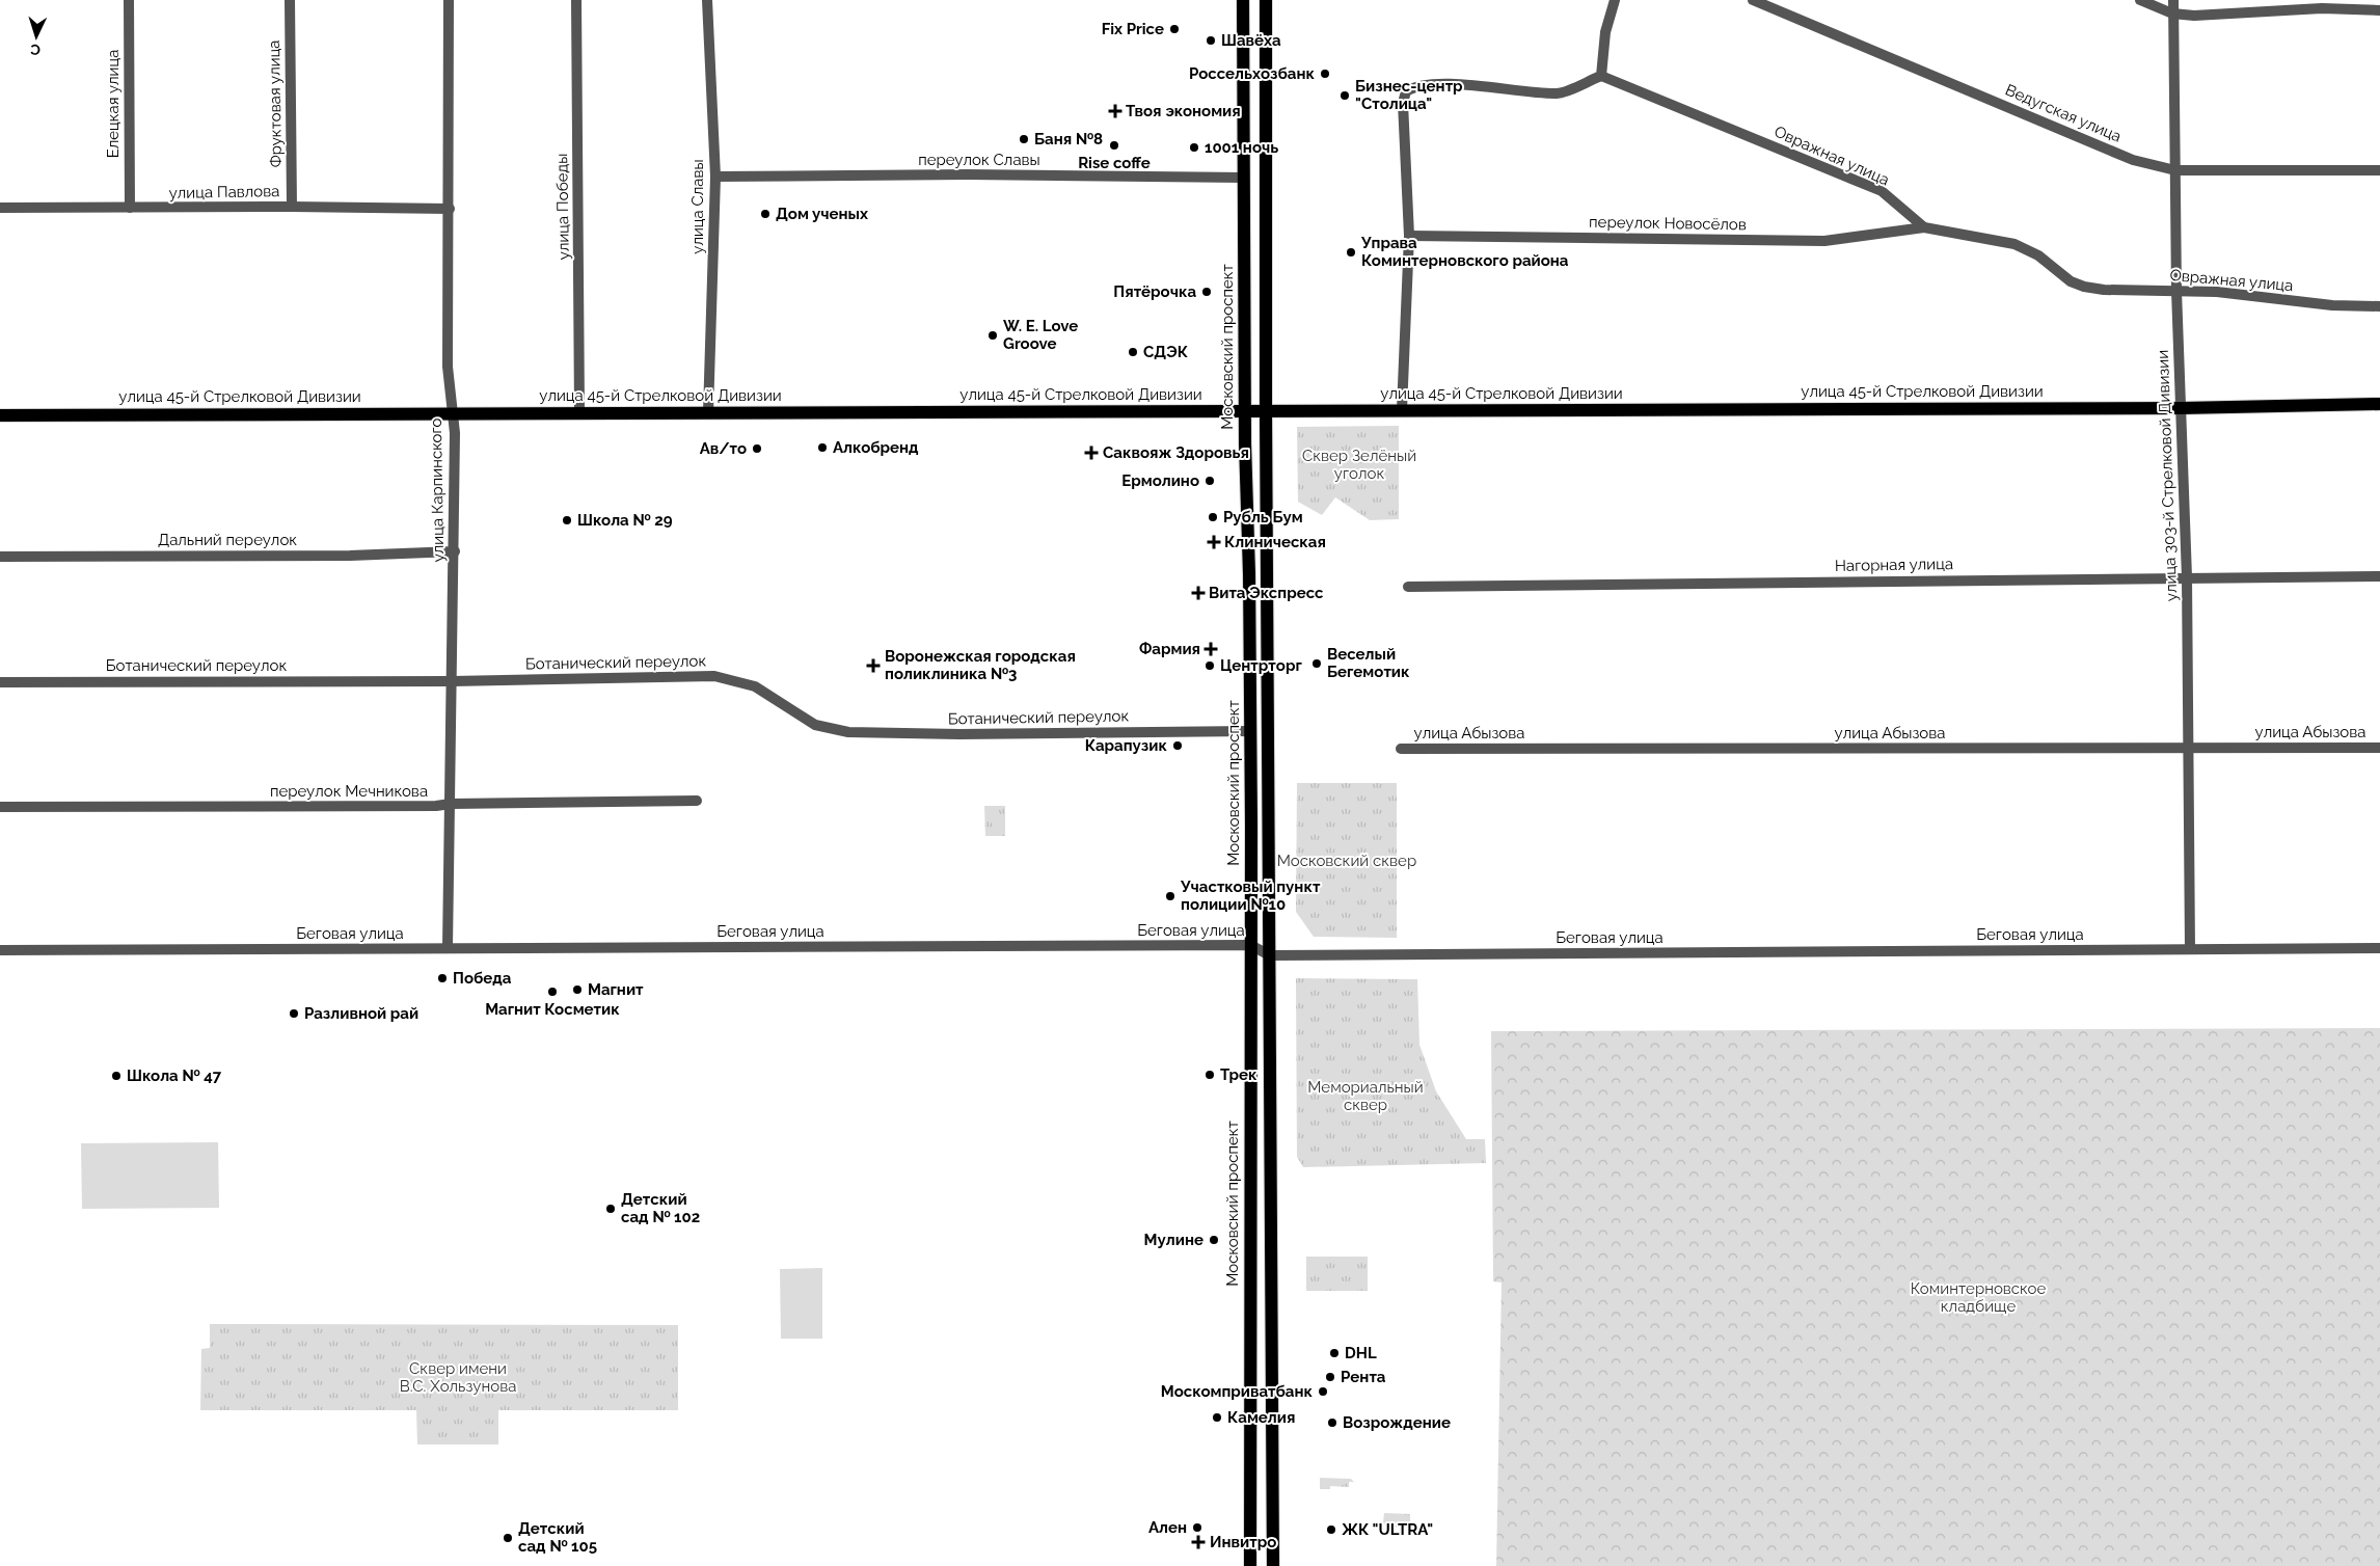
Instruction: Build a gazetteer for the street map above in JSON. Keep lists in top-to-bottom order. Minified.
{"streets":{"main road":["Московский проспект","улица 45-й Стрелковой Дивизии"],"street":["Елецкая улица","Фруктовая улица","Ведугская улица","Овражная улица","переулок Славы","улица Павлова","улица Победы","улица Славы","переулок Новосёлов","улица 303-й Стрелковой Дивизии","улица Карпинского","Дальний переулок","Нагорная улица","Ботанический переулок","улица Абызова","переулок Мечникова","Беговая улица"]},"crossings":[["Елецкая улица","улица Павлова"],["Фруктовая улица","улица Павлова"],["Ведугская улица","улица 303-й Стрелковой Дивизии"],["Овражная улица","переулок Новосёлов"],["Овражная улица","улица 303-й Стрелковой Дивизии"],["переулок Славы","улица Славы"],["переулок Славы","Московский проспект"],["улица Павлова","улица Карпинского"],["улица Победы","улица 45-й Стрелковой Дивизии"],["улица Славы","улица 45-й Стрелковой Дивизии"],["Московский проспект","улица 45-й Стрелковой Дивизии"],["Московский проспект","Ботанический переулок"],["Московский проспект","Беговая улица"],["улица 45-й Стрелковой Дивизии","улица 303-й Стрелковой Дивизии"],["улица 45-й Стрелковой Дивизии","улица Карпинского"],["улица 303-й Стрелковой Дивизии","Нагорная улица"],["улица 303-й Стрелковой Дивизии","улица Абызова"],["улица 303-й Стрелковой Дивизии","Беговая улица"],["улица Карпинского","Дальний переулок"],["улица Карпинского","Ботанический переулок"],["улица Карпинского","переулок Мечникова"],["улица Карпинского","Беговая улица"]],"parks":["Сквер Зелёный уголок","Московский сквер","Мемориальный сквер","Коминтерновское кладбище","Сквер имени В.С. Хользунова"],"places":{"other":["Fix Price","Шавёха","Россельхозбанк","Бизнес-центр \"Столица\"","Баня №8","Rise coffe","1001 ночь","Дом ученых","Управа Коминтерновского района","Пятёрочка","W. E. Love Groove","СДЭК","Алкобренд","Ав/то","Ермолино","Рубль Бум","Школа № 29","Веселый Бегемотик","Центрторг","Карапузик","Участковый пункт полиции №10","Победа","Магнит","Магнит Косметик","Разливной рай","Трек","Школа № 47","Детский сад № 102","Мулине","DHL","Рента","Москомприватбанк","Камелия","Возрождение","Ален","ЖК \"ULTRA\"","Детский сад № 105"],"health":["Твоя экономия","Саквояж Здоровья","Клиническая","Вита Экспресс","Фармия","Воронежская городская поликлиника №3","Инвитро"]},"north":"bottom"}
